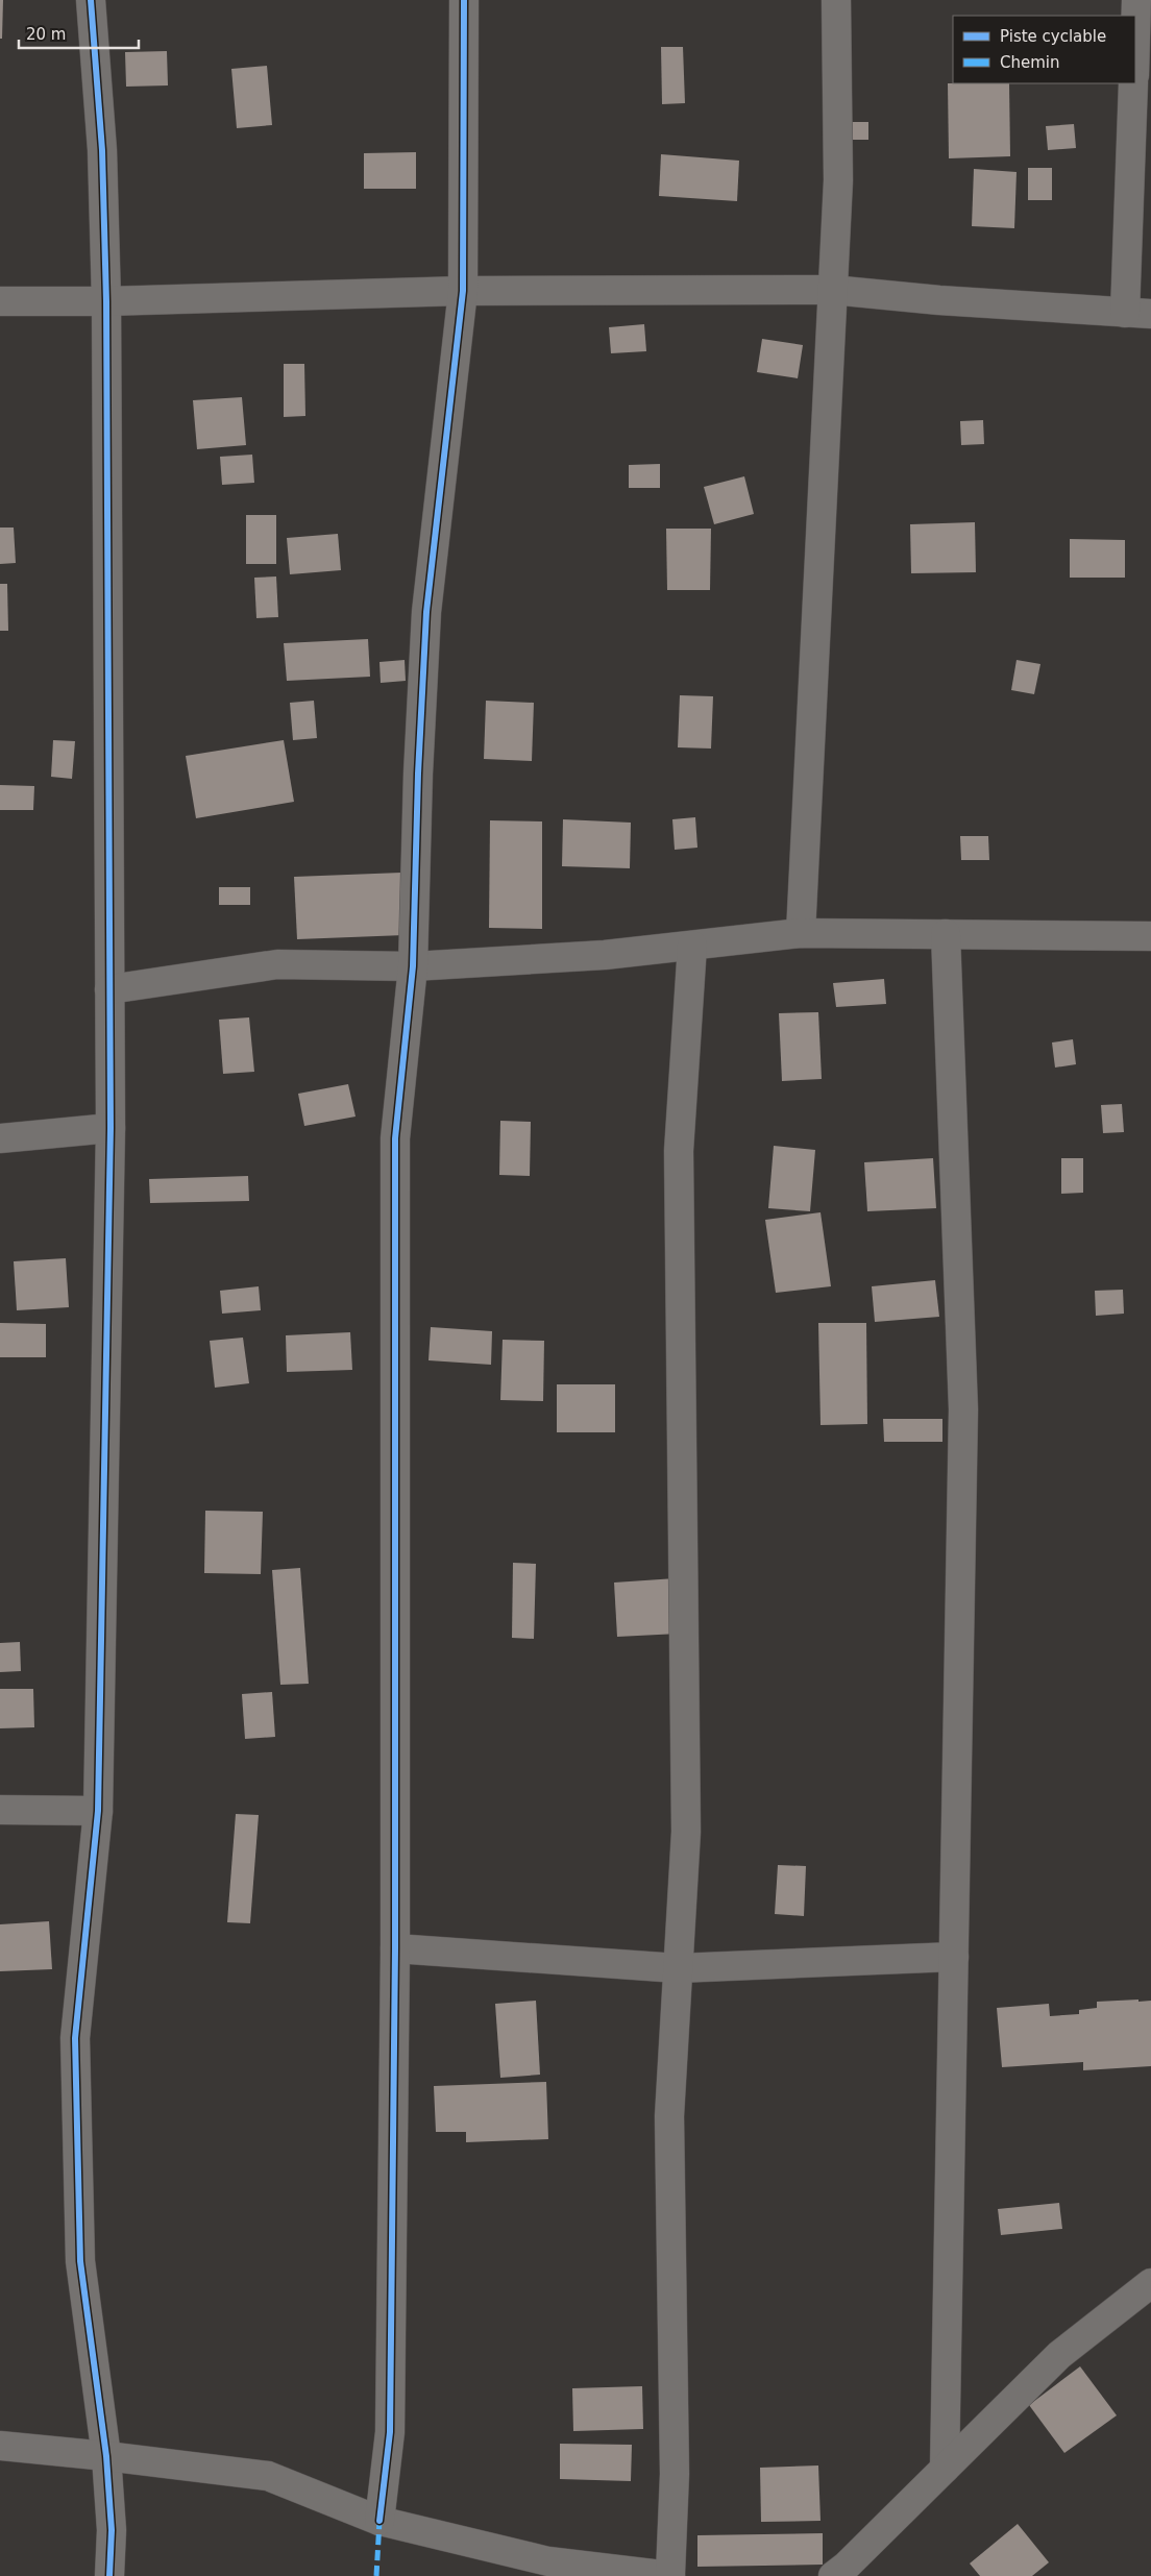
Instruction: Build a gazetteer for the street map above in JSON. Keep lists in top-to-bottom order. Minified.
{"legend":["Piste cyclable","Chemin"],"scale_bar":"20 m"}
